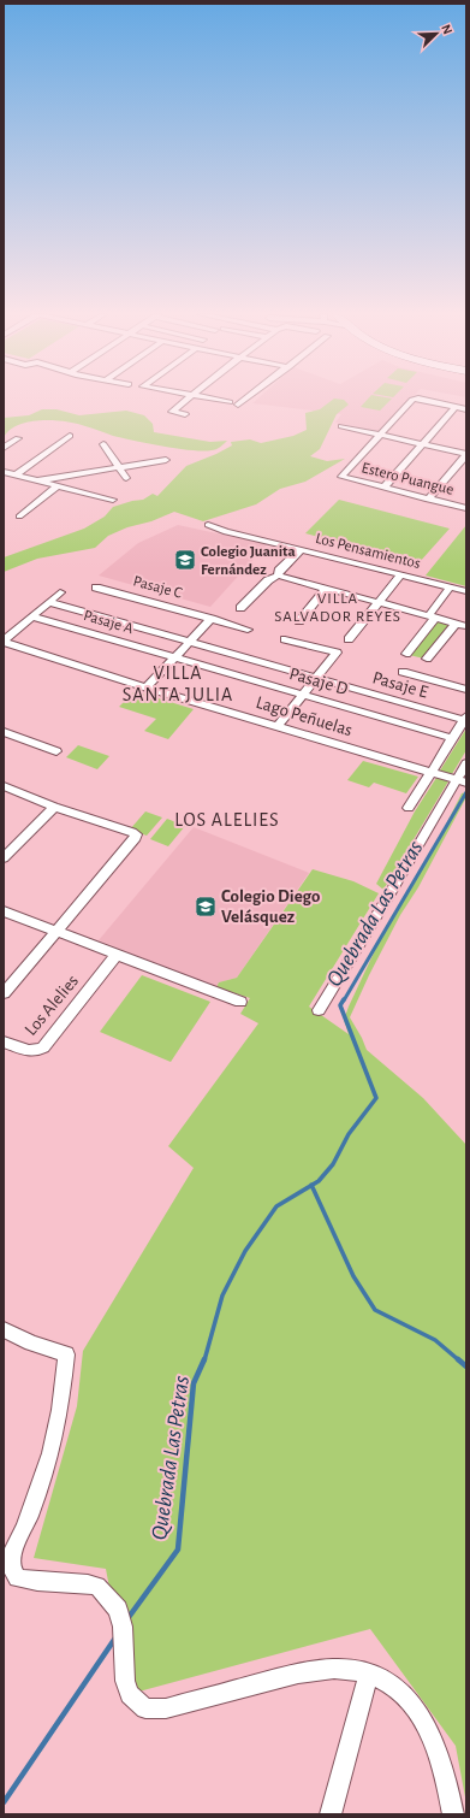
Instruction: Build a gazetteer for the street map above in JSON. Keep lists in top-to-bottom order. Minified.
{"streets":{"street":["Estero Puangue","Los Pensamientos","Pasaje C","Pasaje A","Pasaje D","Pasaje E","Lago Peñuelas","Los Alelies"]},"crossings":[["Pasaje A","Pasaje D"]],"districts":["VILLA SALVADOR REYES","VILLA SANTA JULIA","LOS ALELIES"],"water":["Quebrada Las Petras"],"places":{"school or university":["Colegio Juanita Fernández","Colegio Diego Velásquez"]},"north":"top right"}
